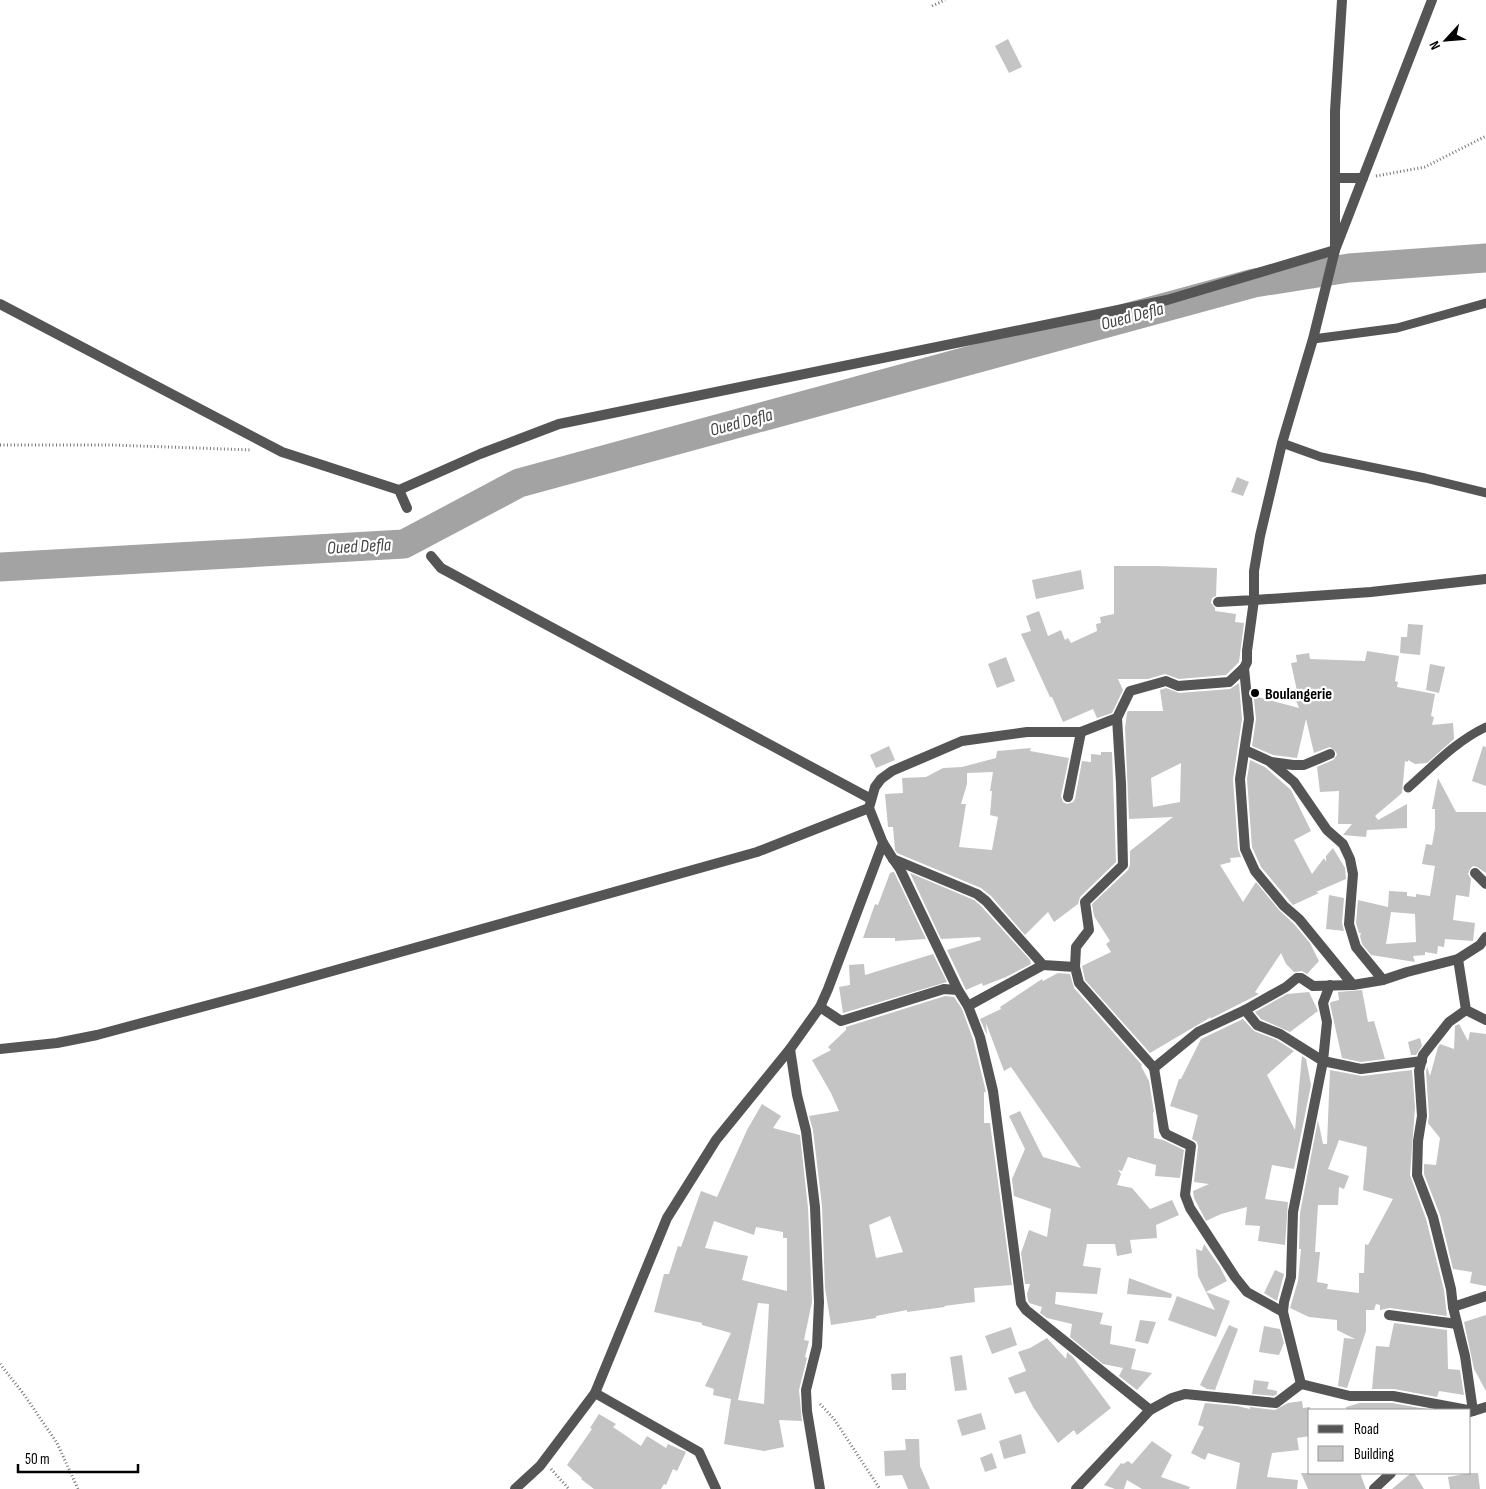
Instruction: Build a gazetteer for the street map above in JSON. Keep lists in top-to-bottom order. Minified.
{"water":["Oued Defla"],"places":["Boulangerie"],"legend":["Road","Building"],"scale_bar":"50 m","north":"bottom left"}
